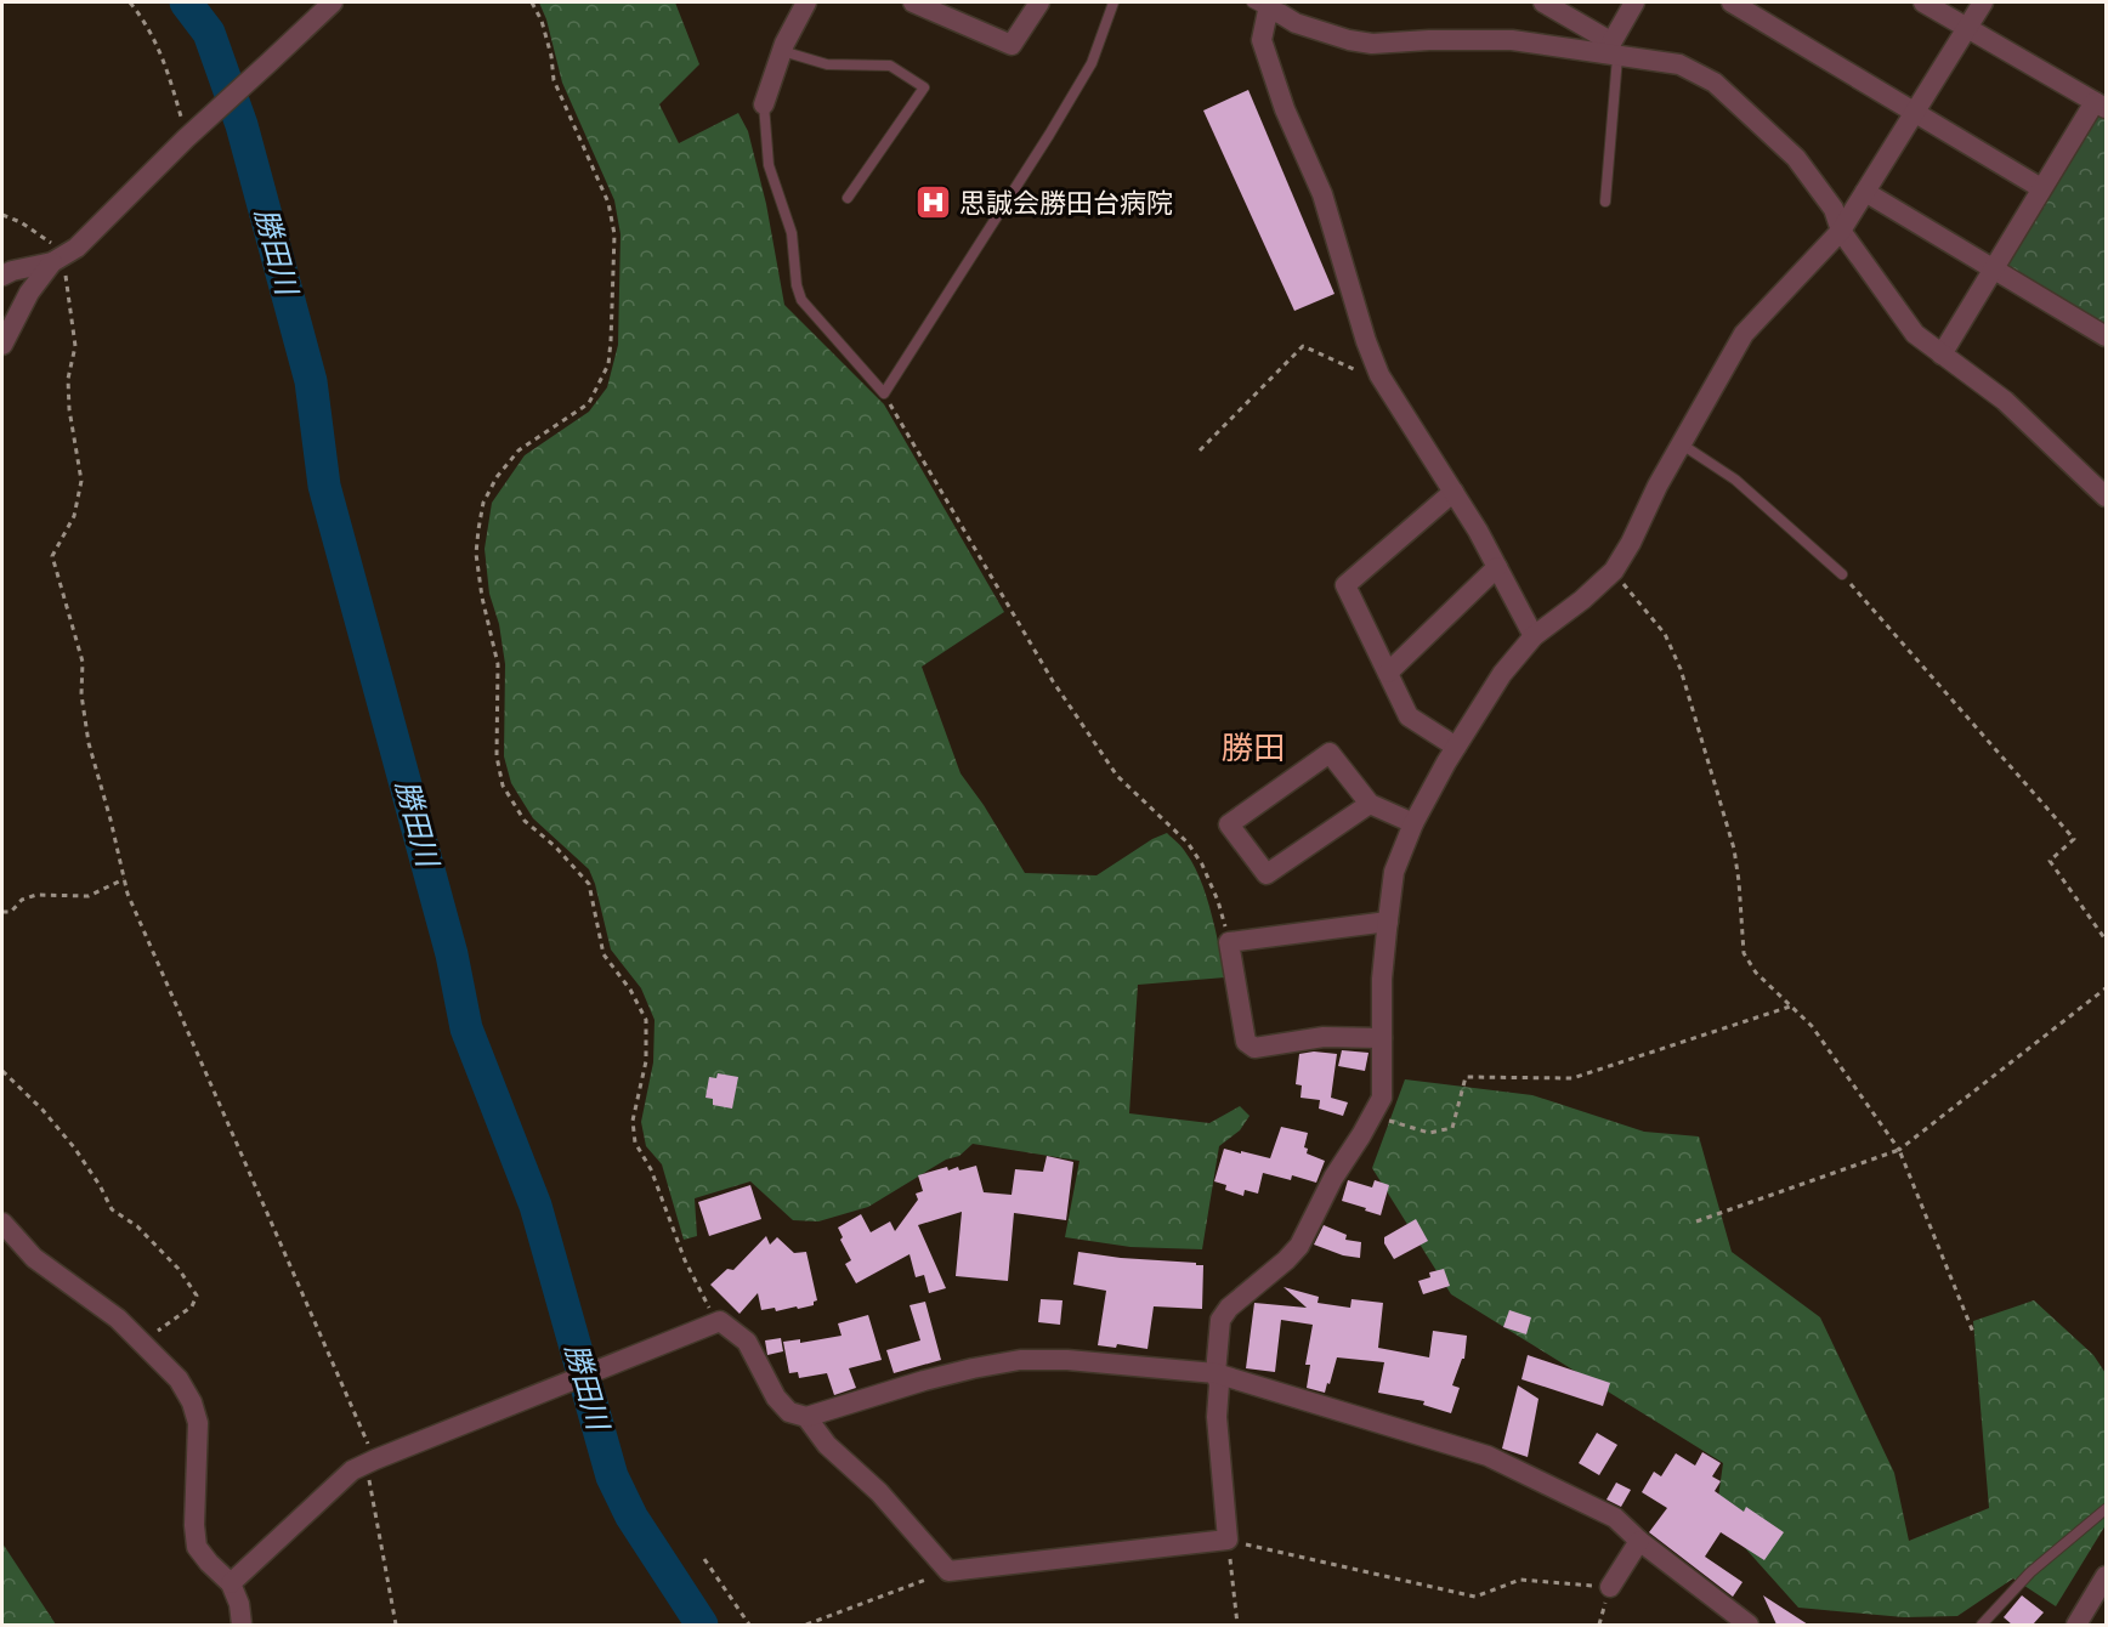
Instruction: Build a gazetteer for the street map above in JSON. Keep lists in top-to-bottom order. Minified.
{"districts":["勝田"],"water":["勝田川"],"places":{"hospital":["思誠会勝田台病院"]}}
